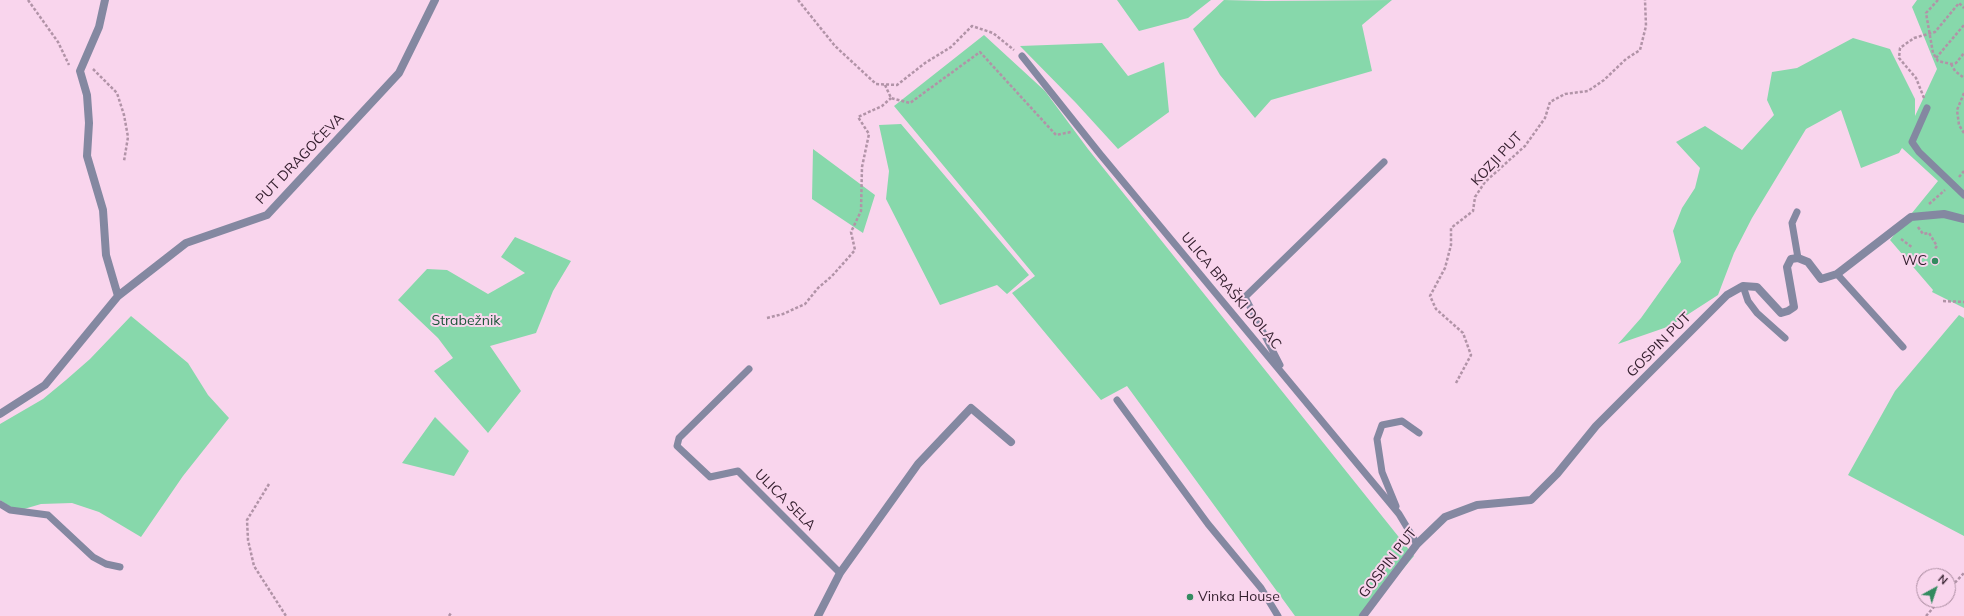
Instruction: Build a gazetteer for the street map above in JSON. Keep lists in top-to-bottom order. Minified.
{"streets":{"street":["PUT DRAGOČEVA","GOSPIN PUT"],"lane":["ULICA BRAŠKI DOLAC","ULICA SELA"],"path":["KOZJI PUT"]},"crossings":[["ULICA BRAŠKI DOLAC","GOSPIN PUT"]],"parks":["Strabežnik"],"places":["WC","Vinka House"],"north":"top right"}
